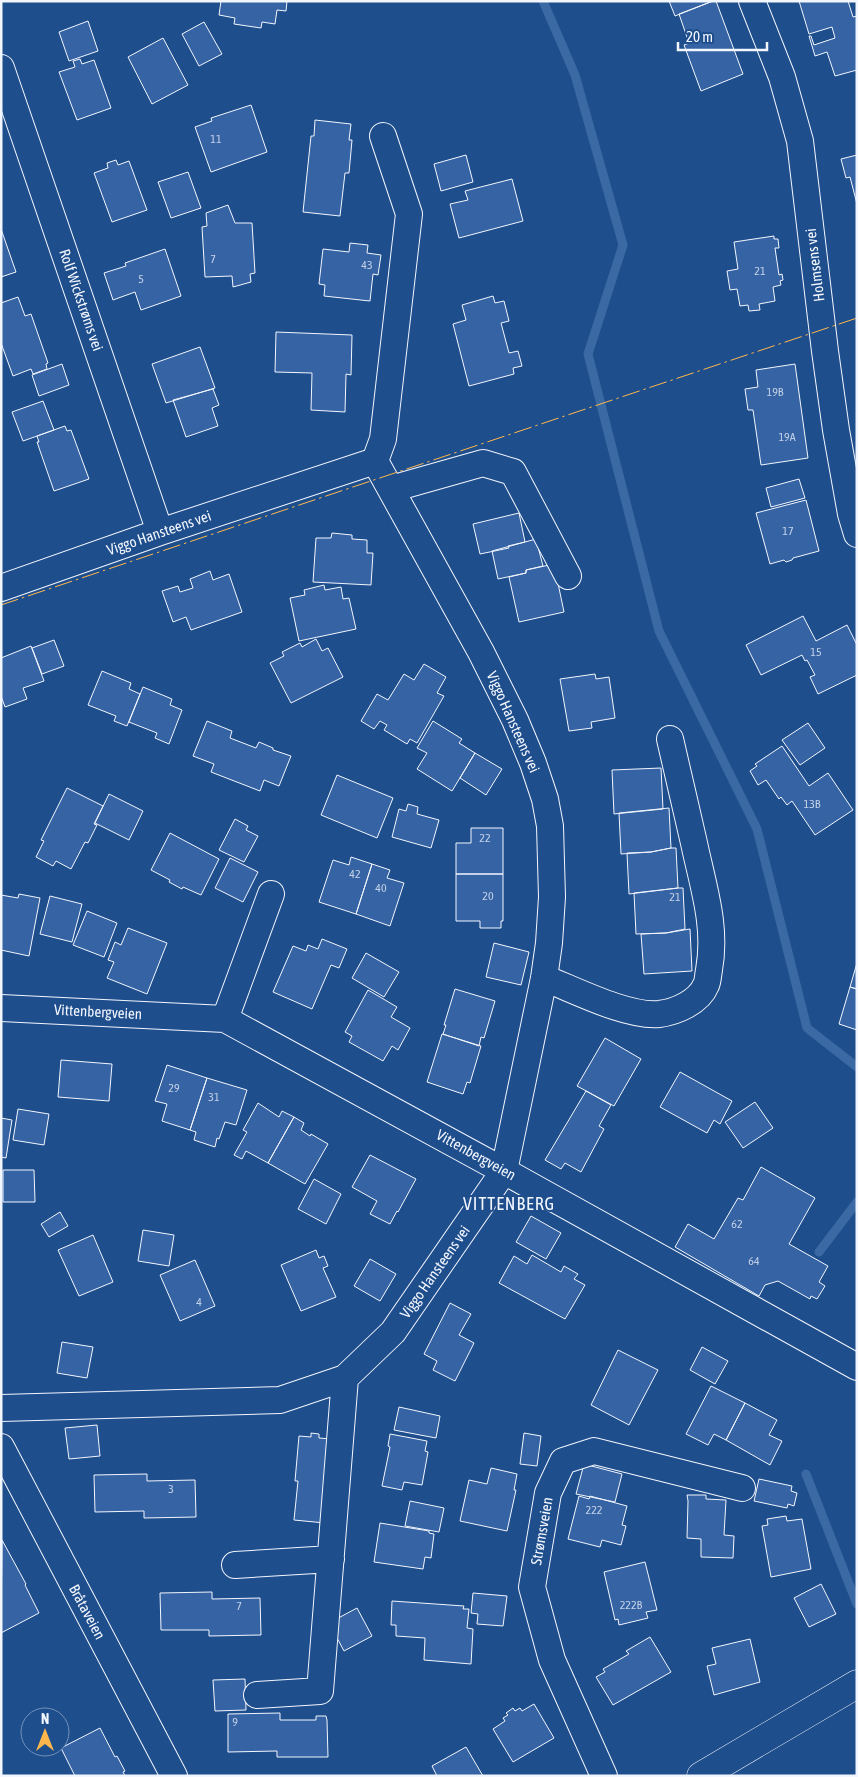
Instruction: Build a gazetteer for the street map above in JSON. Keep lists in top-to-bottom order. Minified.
{"streets":{"street":["Holmsens vei","Rolf Wickstrøms vei","Viggo Hansteens vei","Vittenbergveien","Strømsveien","Bråtaveien"]},"crossings":[["Rolf Wickstrøms vei","Viggo Hansteens vei"],["Viggo Hansteens vei","Vittenbergveien"]],"districts":["VITTENBERG"],"house_numbers":["11","7","43","21","5","19B","19A","17","15","13B","22","42","40","20","21","29","31","62","64","4","3","222","222B","7","9"],"scale_bar":"20 m","north":"top"}
